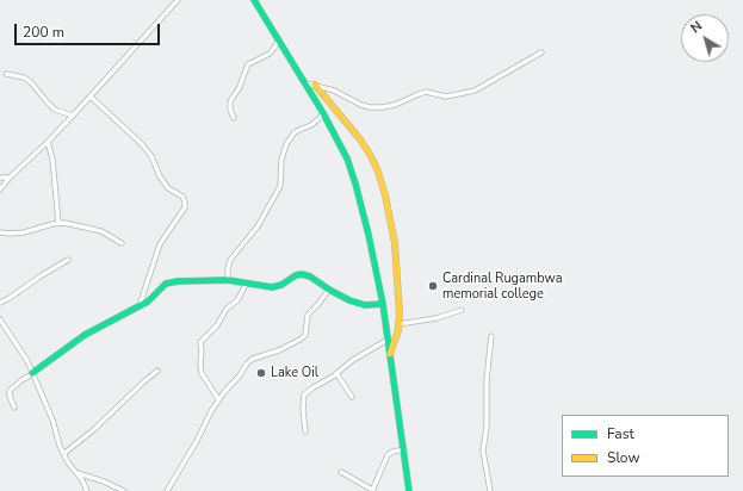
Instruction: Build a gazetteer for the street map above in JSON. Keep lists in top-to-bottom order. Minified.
{"places":["Cardinal Rugambwa memorial college","Lake Oil"],"legend":["Fast","Slow"],"scale_bar":"200 m","north":"top left"}
